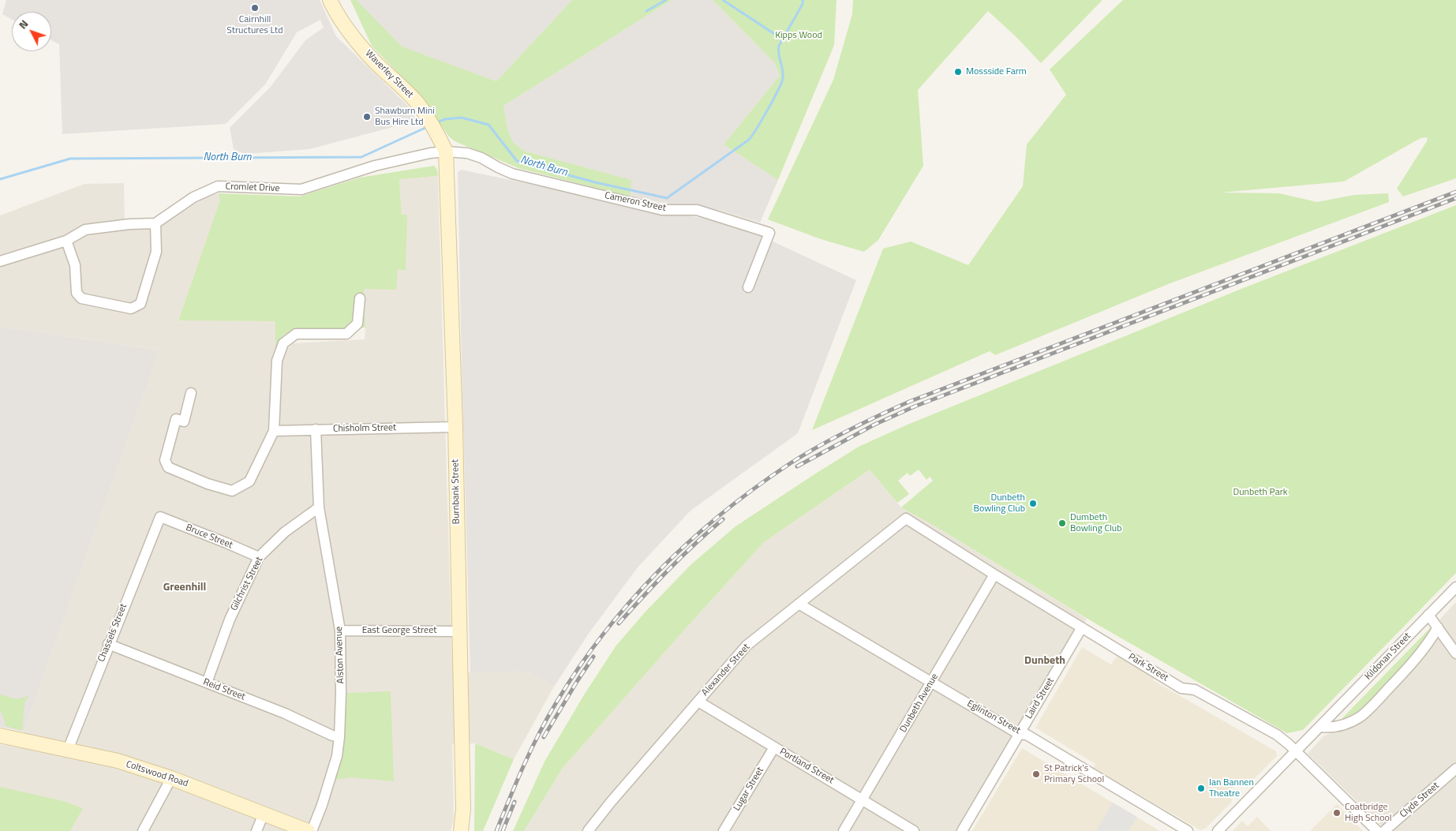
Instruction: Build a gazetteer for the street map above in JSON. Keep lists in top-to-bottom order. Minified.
{"streets":{"main road":["Waverley Street","Burnbank Street","Coltswood Road"],"street":["Cromlet Drive","Cameron Street","Chisholm Street","Bruce Street","Gilchrist Street","East George Street","Chassels Street","Alston Avenue","Kildonan Street","Park Street","Alexander Street","Reid Street","Laird Street","Dunbeth Avenue","Eglinton Street","Portland Street","Lugar Street","Clyde Street"]},"crossings":[["Waverley Street","Cromlet Drive"],["Waverley Street","Cameron Street"],["Waverley Street","Burnbank Street"],["Cromlet Drive","Cameron Street"],["Cromlet Drive","Burnbank Street"],["Cameron Street","Burnbank Street"],["Chisholm Street","Burnbank Street"],["Chisholm Street","Alston Avenue"],["Burnbank Street","East George Street"],["Bruce Street","Gilchrist Street"],["Bruce Street","Chassels Street"],["Gilchrist Street","Alston Avenue"],["Gilchrist Street","Reid Street"],["East George Street","Alston Avenue"],["Chassels Street","Reid Street"],["Chassels Street","Coltswood Road"],["Alston Avenue","Reid Street"],["Kildonan Street","Park Street"],["Park Street","Alexander Street"],["Park Street","Laird Street"],["Park Street","Dunbeth Avenue"],["Alexander Street","Eglinton Street"],["Alexander Street","Portland Street"],["Laird Street","Eglinton Street"],["Dunbeth Avenue","Eglinton Street"],["Dunbeth Avenue","Portland Street"],["Portland Street","Lugar Street"]],"districts":["Greenhill","Dunbeth"],"water":["North Burn"],"parks":["Kipps Wood","Dunbeth Park"],"places":["Cairnhill Structures Ltd","Mossside Farm","Shawburn Mini Bus Hire Ltd","Dunbeth Bowling Club","Dumbeth Bowling Club","St Patrick's Primary School","Ian Bannen Theatre","Coatbridge High School"],"north":"top left"}
